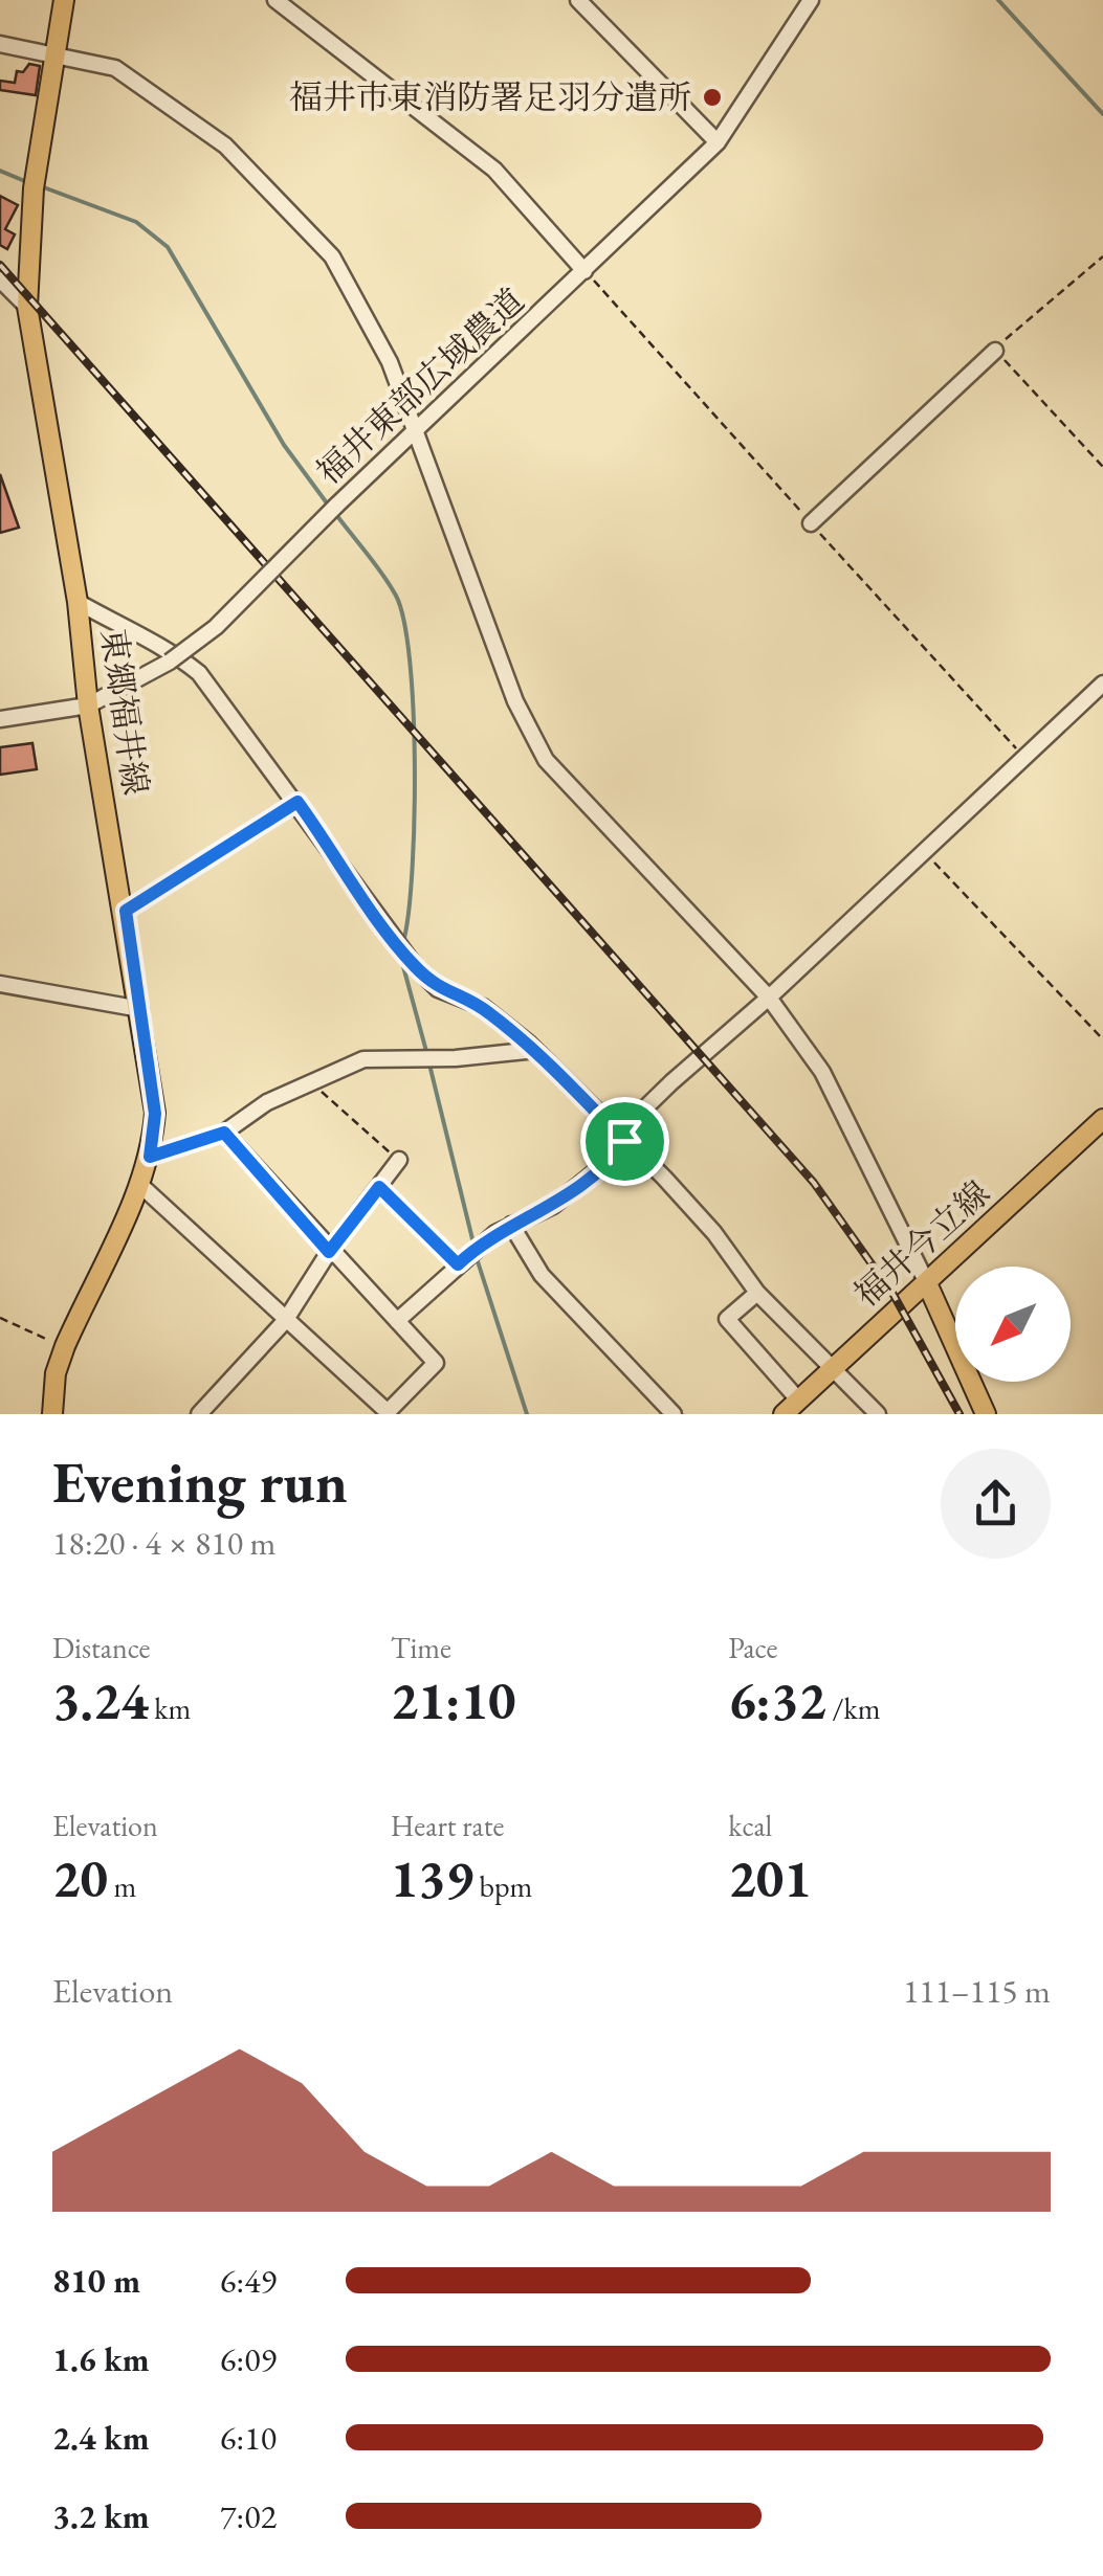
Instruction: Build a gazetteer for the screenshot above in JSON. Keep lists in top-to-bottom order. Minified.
{"streets":{"main road":["東郷福井線","福井今立線"],"street":["福井東部広域農道"]},"crossings":[["福井東部広域農道","東郷福井線"]],"places":["福井市東消防署足羽分遣所"],"north":"bottom left","page":{"heading":["Evening run","18:20 · 4 × 810 m"],"stats":[["Distance","3.24 km"],["Time","21:10"],["Pace","6:32 /km"],["Elevation","20 m"],["Heart rate","139 bpm"],["kcal","201"]],"chart":["Elevation","111–115 m"],"list":[{"name":"810 m","note":"6:49"},{"name":"1.6 km","note":"6:09"},{"name":"2.4 km","note":"6:10"},{"name":"3.2 km","note":"7:02"}]}}
